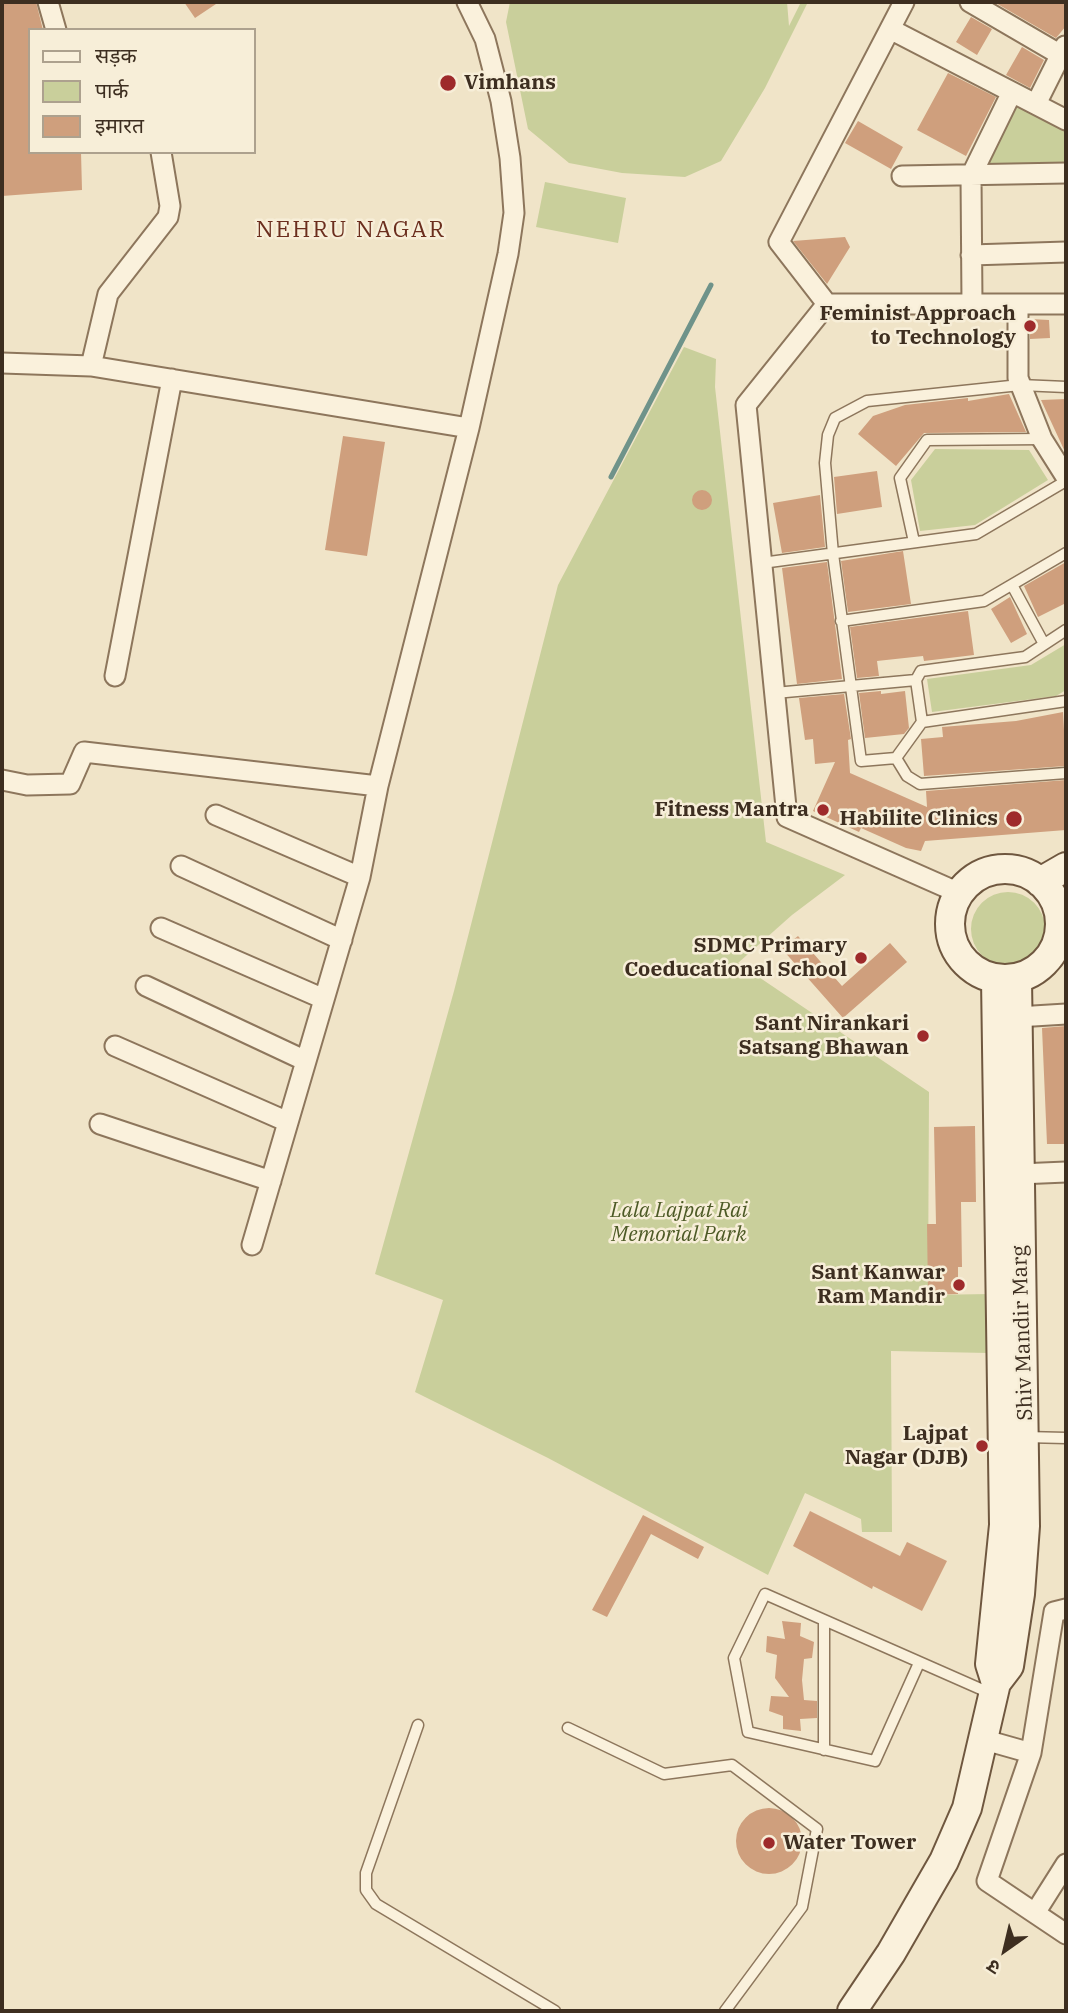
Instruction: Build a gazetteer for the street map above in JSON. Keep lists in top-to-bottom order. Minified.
{"streets":{"street":["Shiv Mandir Marg"]},"districts":["NEHRU NAGAR"],"parks":["Lala Lajpat Rai Memorial Park"],"places":["Vimhans","Feminist Approach to Technology","Fitness Mantra","Habilite Clinics","SDMC Primary Coeducational School","Sant Nirankari Satsang Bhawan","Sant Kanwar Ram Mandir","Lajpat Nagar (DJB)","Water Tower"],"legend":["सड़क","पार्क","इमारत"],"north":"bottom left"}
